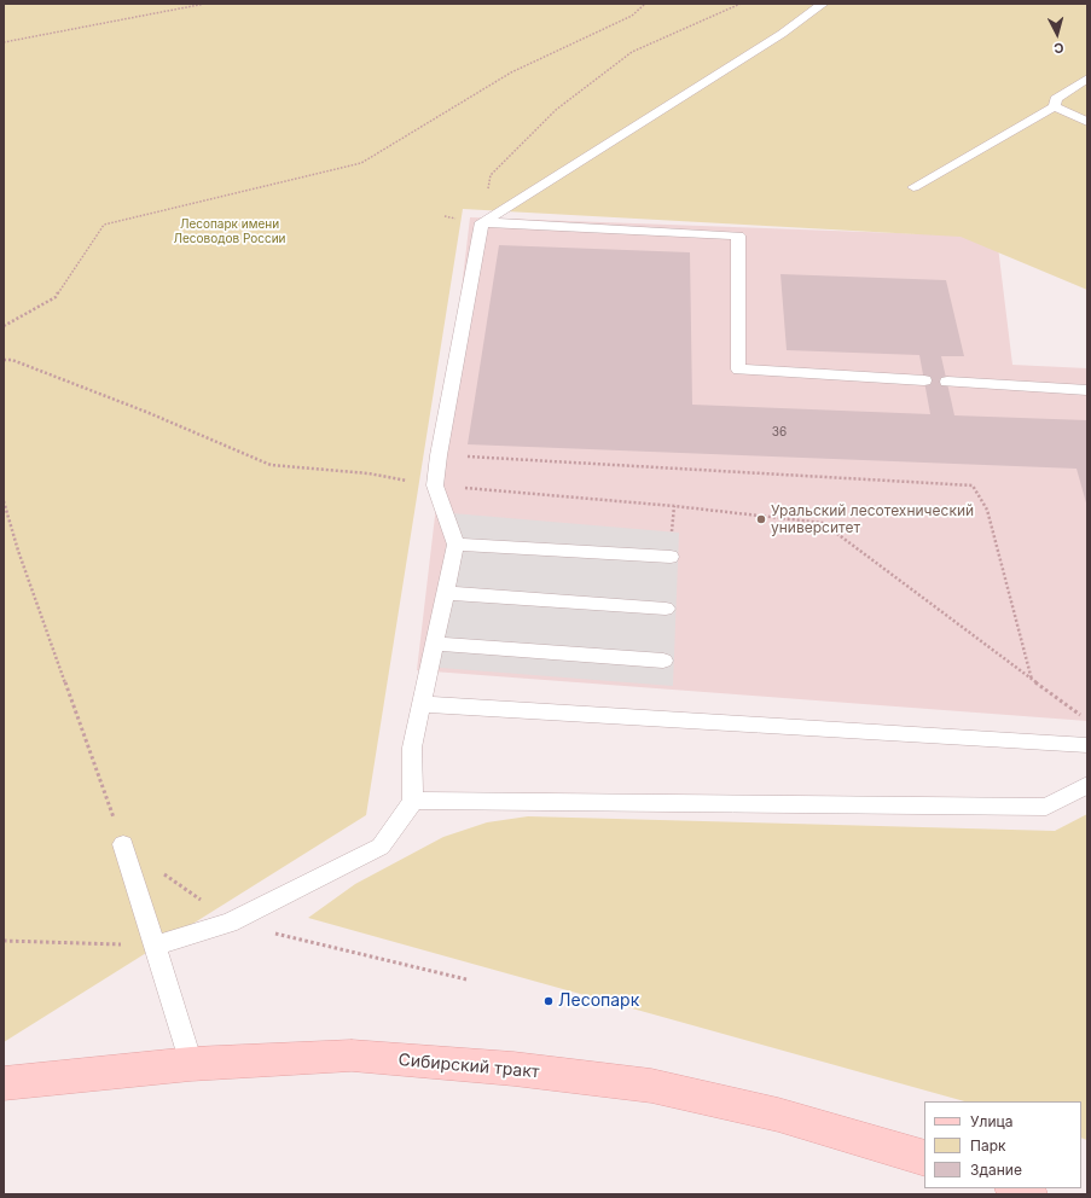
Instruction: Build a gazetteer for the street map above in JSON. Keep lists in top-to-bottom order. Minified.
{"streets":{"main road":["Сибирский тракт"]},"parks":["Лесопарк имени Лесоводов России"],"places":["Уральский лесотехнический университет","Лесопарк"],"house_numbers":["36"],"legend":["Улица","Парк","Здание"],"north":"bottom"}
